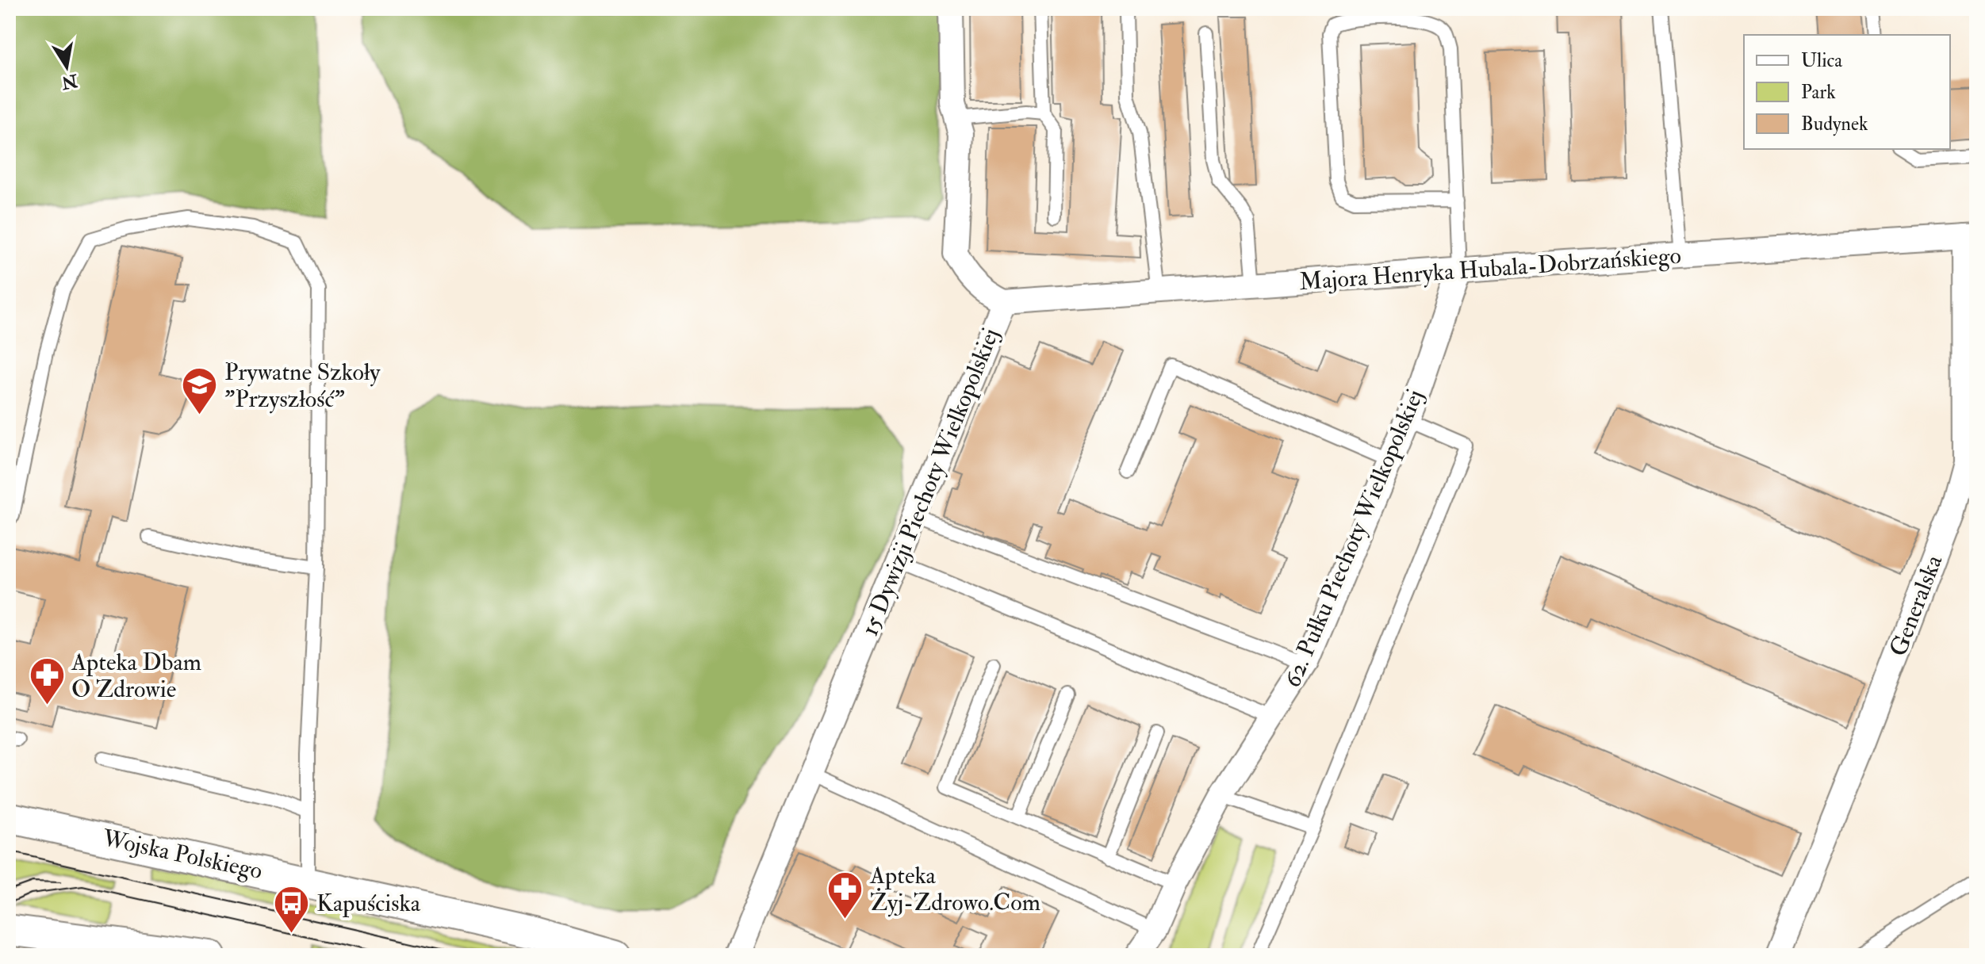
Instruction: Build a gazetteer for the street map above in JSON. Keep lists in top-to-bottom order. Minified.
{"streets":{"street":["Majora Henryka Hubala-Dobrzańskiego","15 Dywizji Piechoty Wielkopolskiej","62. Pułku Piechoty Wielkopolskiej","Generalska","Wojska Polskiego"]},"crossings":[["Majora Henryka Hubala-Dobrzańskiego","15 Dywizji Piechoty Wielkopolskiej"],["Majora Henryka Hubala-Dobrzańskiego","62. Pułku Piechoty Wielkopolskiej"],["Majora Henryka Hubala-Dobrzańskiego","Generalska"]],"places":{"school or university":["Prywatne Szkoły \"Przyszłość\""],"pharmacy":["Apteka Dbam O Zdrowie","Apteka Żyj-Zdrowo.Com"],"bus stop":["Kapuściska"]},"legend":["Ulica","Park","Budynek"],"north":"bottom"}
